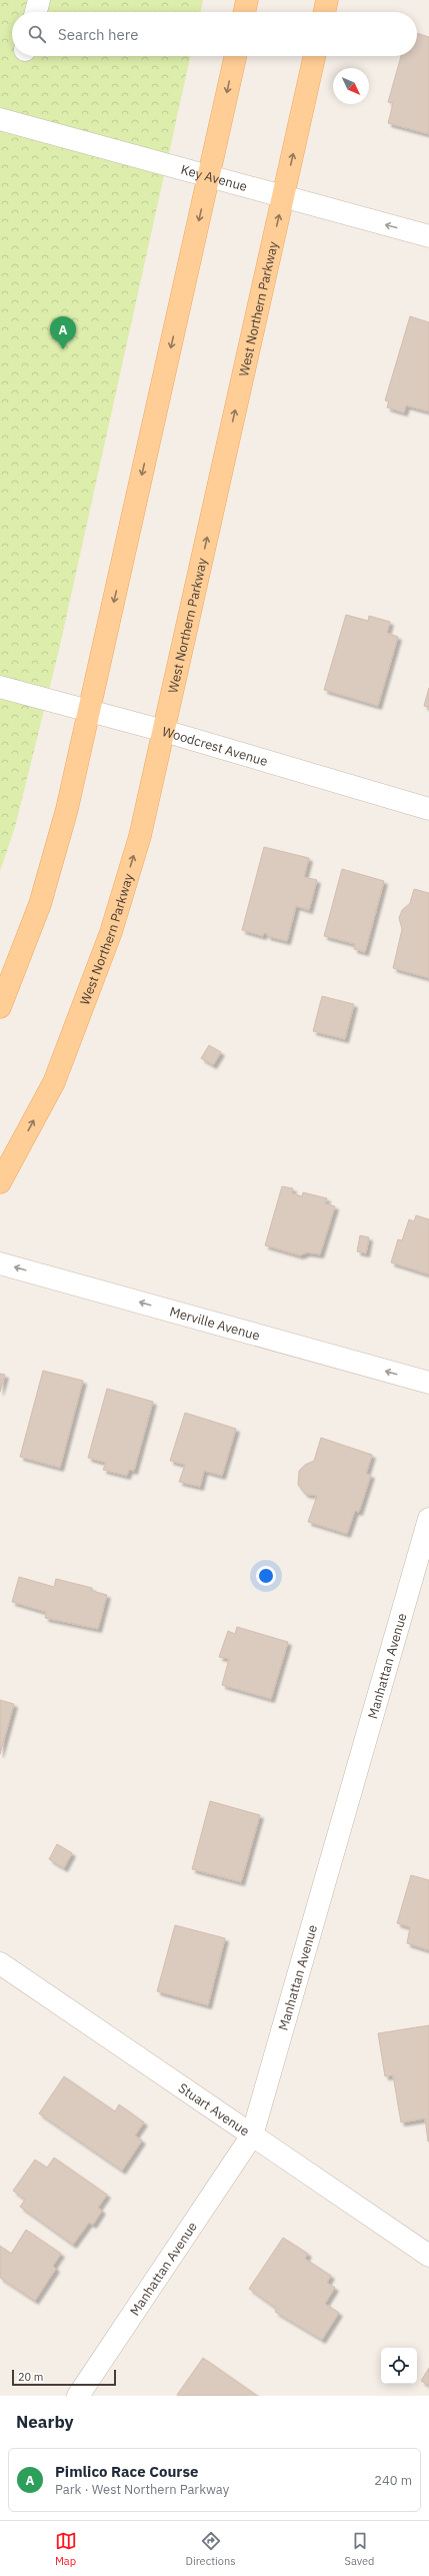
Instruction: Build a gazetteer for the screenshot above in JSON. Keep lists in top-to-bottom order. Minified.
{"streets":{"main road":["West Northern Parkway"],"street":["Key Avenue","Woodcrest Avenue","Merville Avenue","Manhattan Avenue","Stuart Avenue"]},"crossings":[["Key Avenue","West Northern Parkway"],["West Northern Parkway","Woodcrest Avenue"],["Manhattan Avenue","Stuart Avenue"]],"one_way":["Merville Avenue"],"scale_bar":"20 m","north":"bottom right","page":{"search":"Search here","pins":"A","scale":"20 m","heading":"Nearby","list":[{"mark":"A","name":"Pimlico Race Course","note":"Park · West Northern Parkway","value":"240 m"}],"nav":["Map","Directions","Saved"]}}
